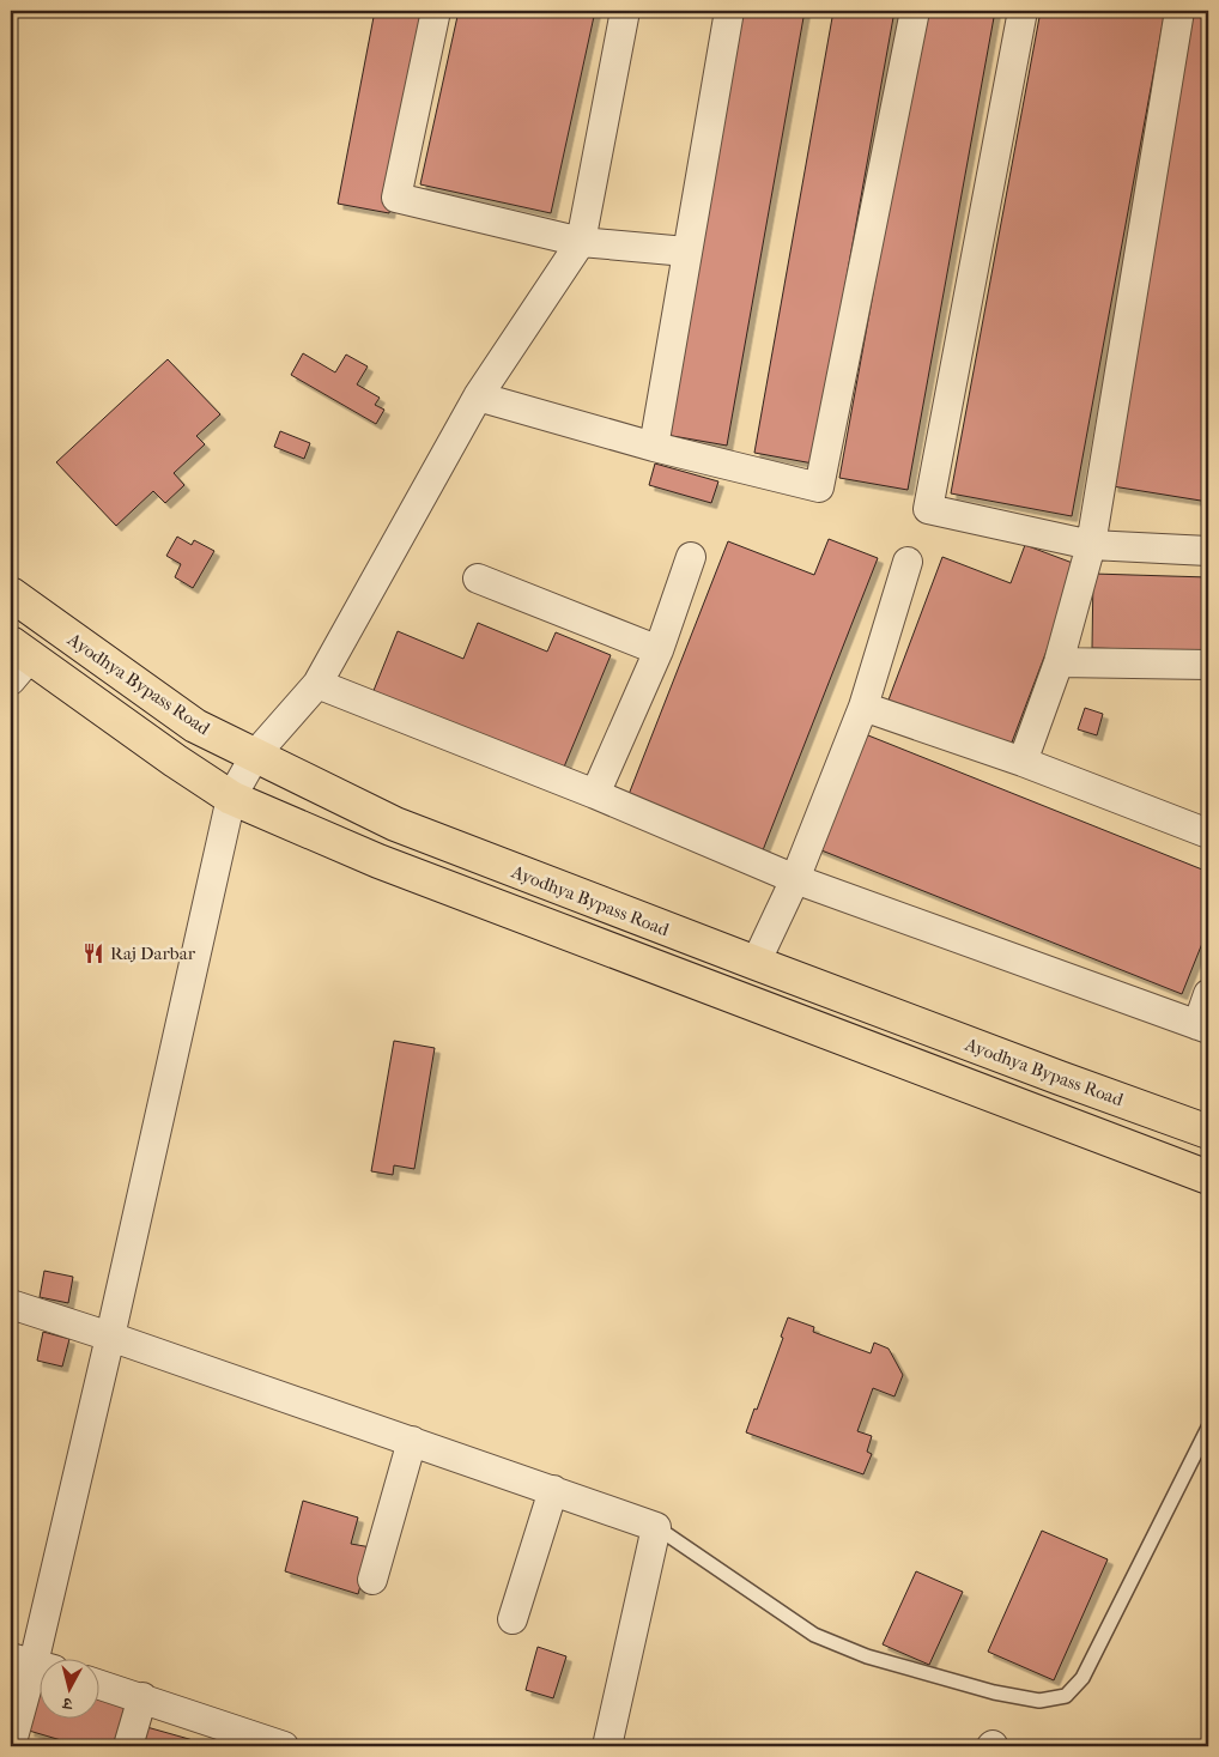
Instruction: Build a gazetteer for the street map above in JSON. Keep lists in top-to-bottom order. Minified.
{"streets":{"main road":["Ayodhya Bypass Road"]},"places":{"restaurant":["Raj Darbar"]},"north":"bottom"}
